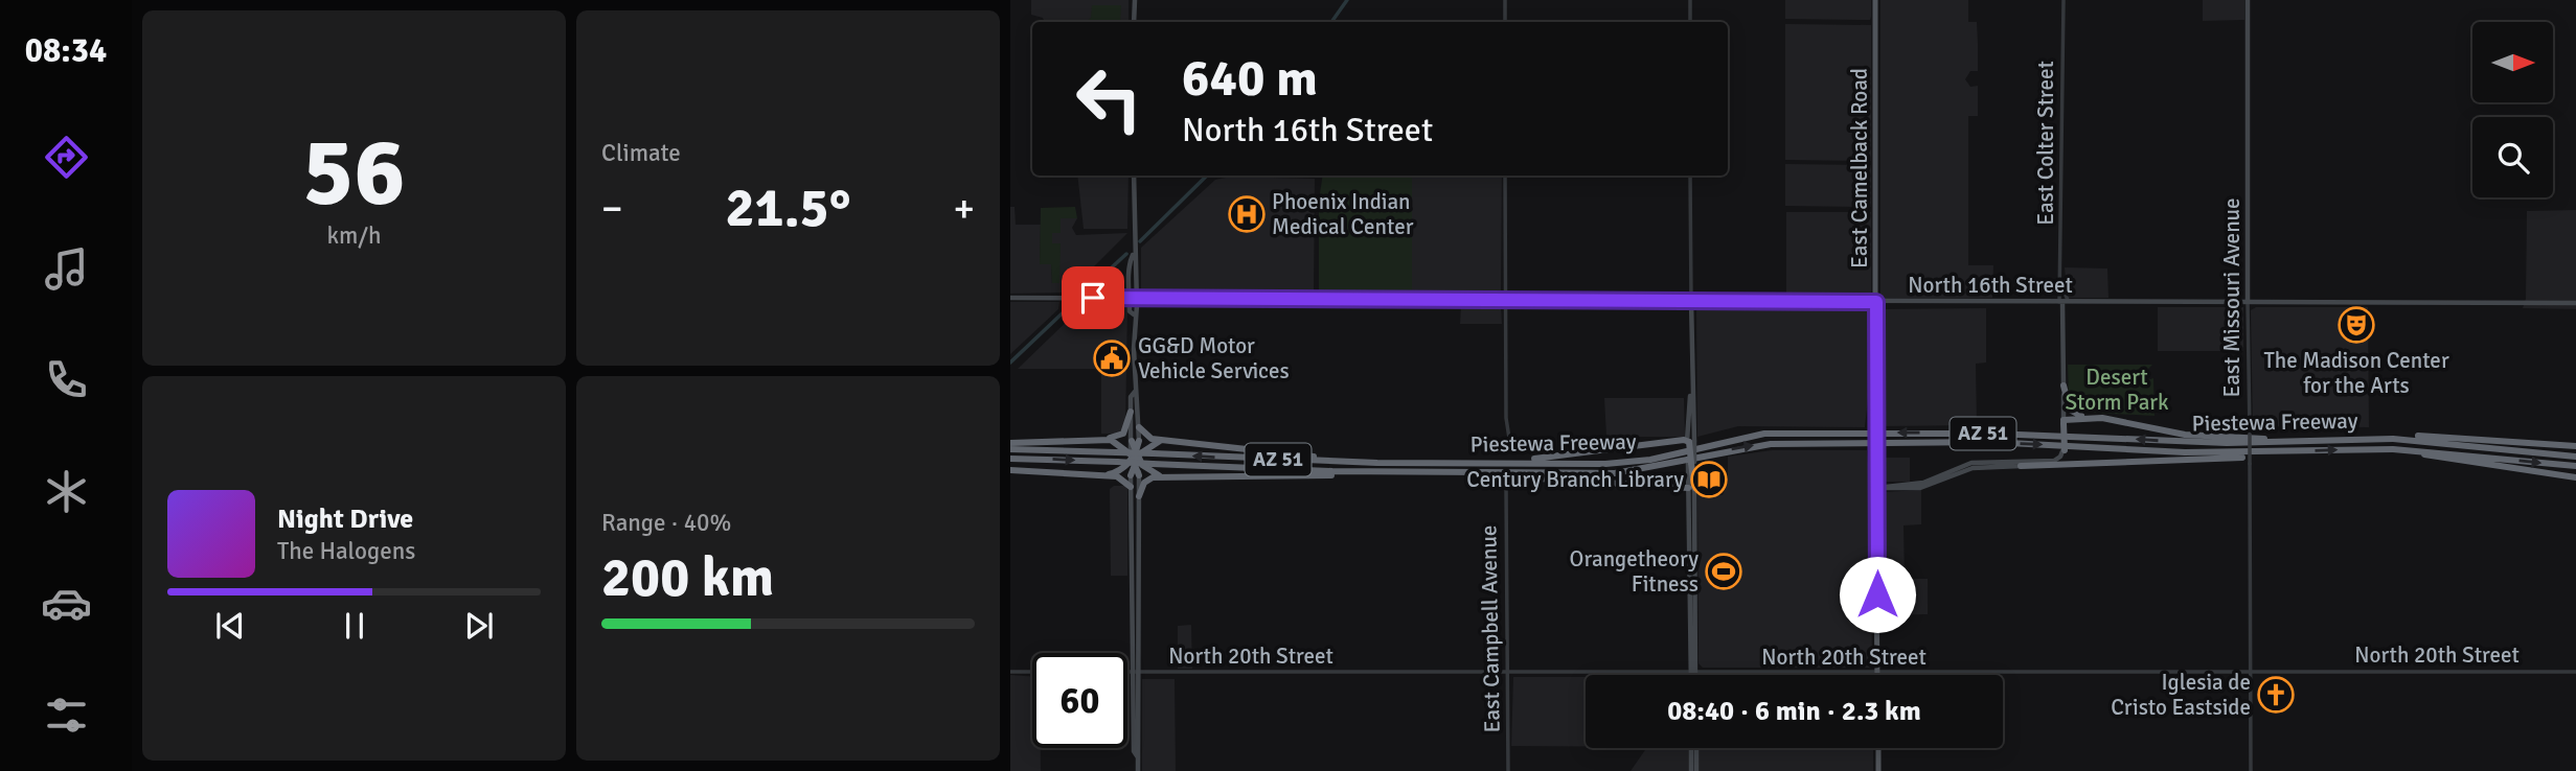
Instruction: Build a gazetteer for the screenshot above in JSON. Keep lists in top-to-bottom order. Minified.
{"streets":{"highway":["Piestewa Freeway","AZ 51"],"main road":["East Colter Street","East Camelback Road","North 16th Street","East Missouri Avenue"],"street":["East Campbell Avenue","North 20th Street"]},"crossings":[["East Colter Street","North 16th Street"],["East Camelback Road","North 16th Street"],["East Camelback Road","North 20th Street"],["North 16th Street","East Missouri Avenue"],["East Missouri Avenue","North 20th Street"],["East Campbell Avenue","North 20th Street"]],"parks":["Desert Storm Park"],"places":{"hospital":["Phoenix Indian Medical Center"],"theatre":["The Madison Center for the Arts"],"public building":["GG&D Motor Vehicle Services"],"library":["Century Branch Library"],"sports":["Orangetheory Fitness"],"church":["Iglesia de Cristo Eastside"]},"north":"right","page":{"tabs":"08:34","tile":[["56","km/h"],"Climate",["Range · 40%","200 km"]],"turn":["640 m","North 16th Street"],"heat":["−","21.5°","+"],"song":["Night Drive","The Halogens"],"limit":"60","trip":"08:40 · 6 min · 2.3 km"}}
